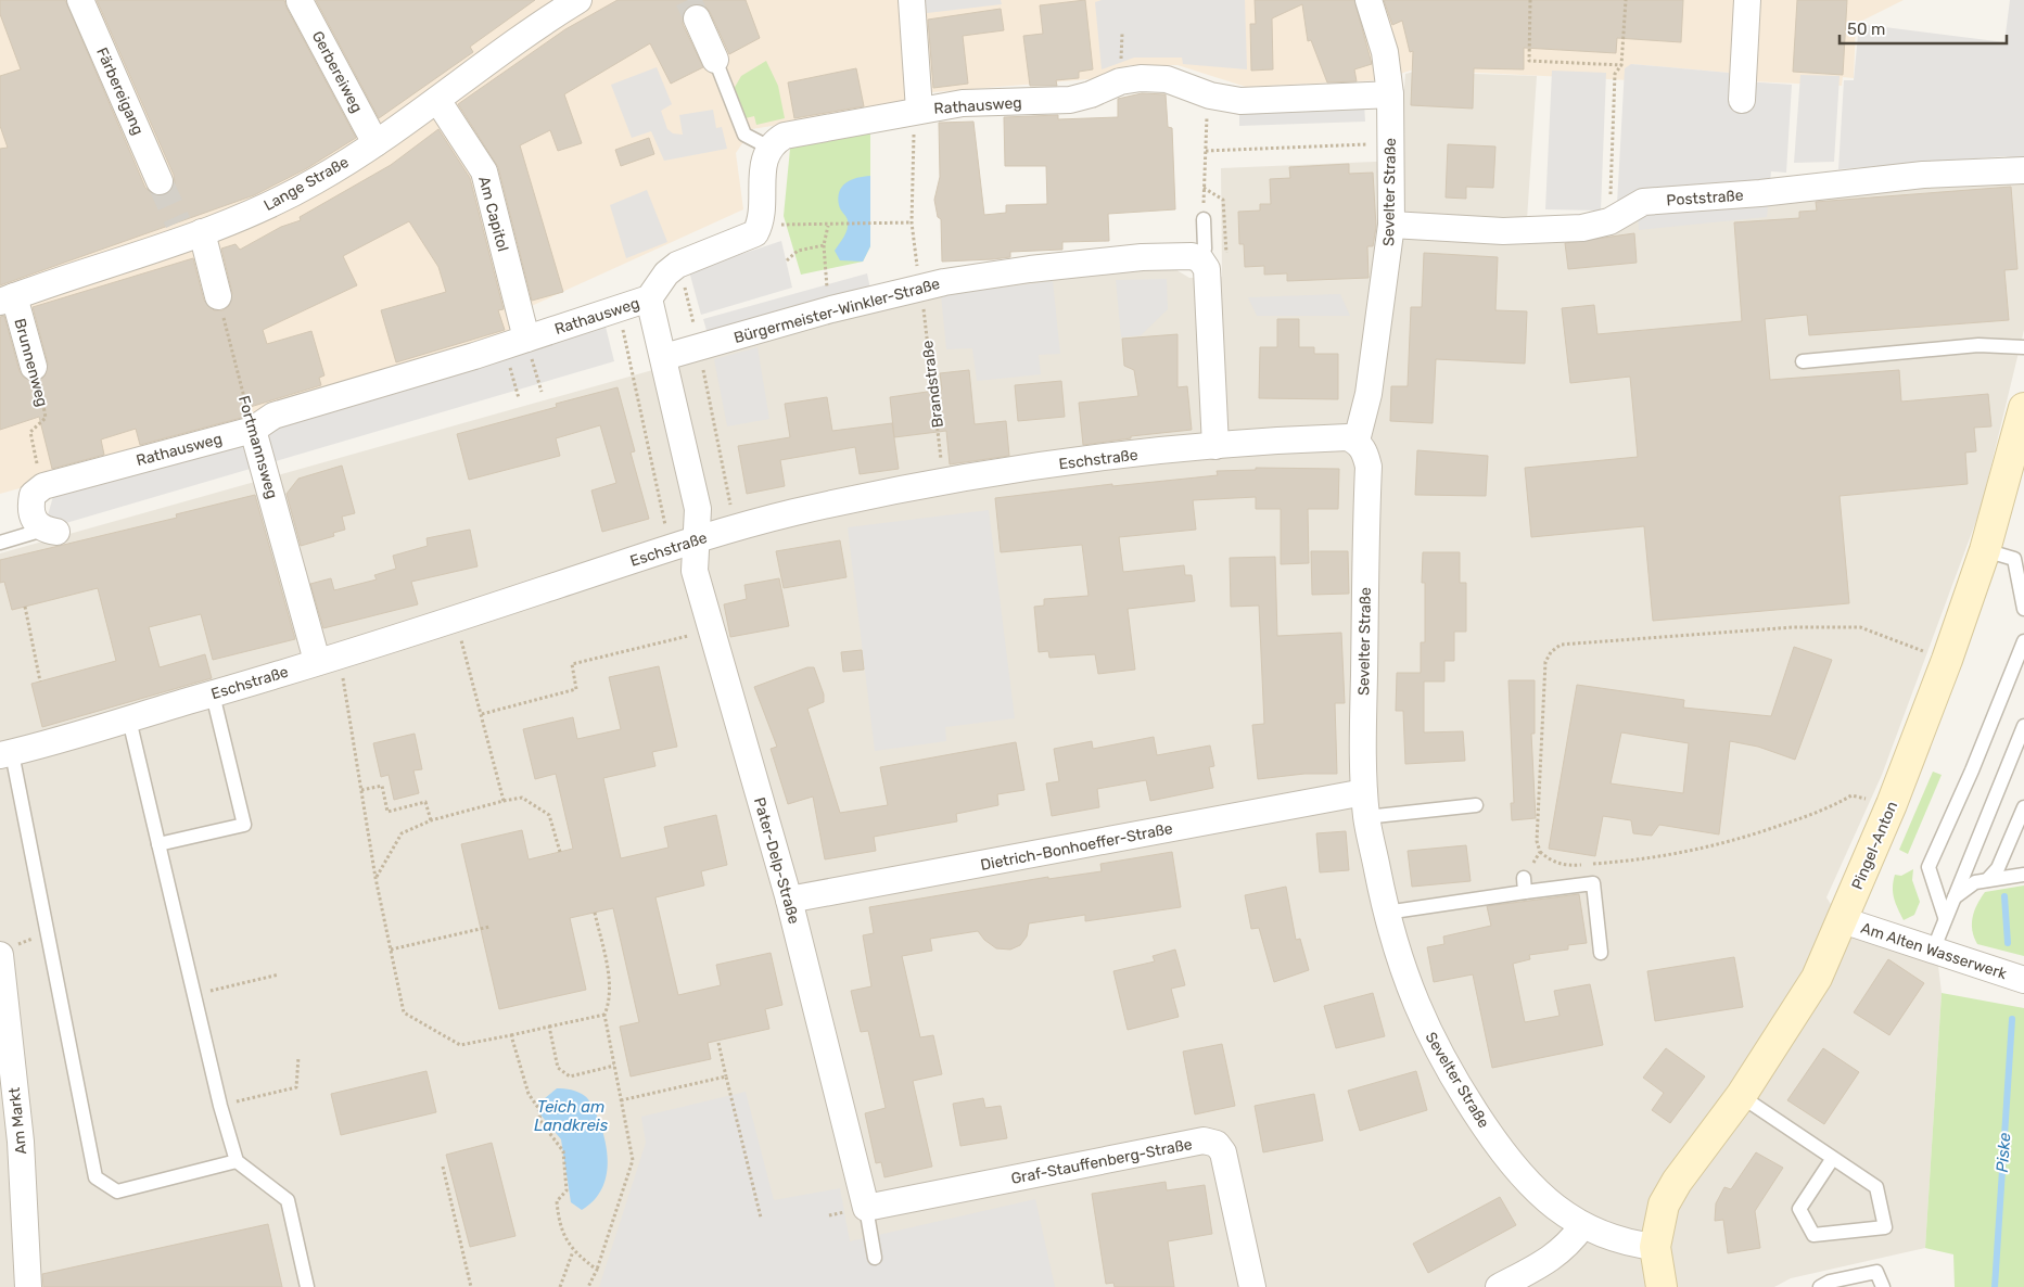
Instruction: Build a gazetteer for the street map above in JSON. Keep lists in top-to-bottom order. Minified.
{"streets":{"street":["Gerbereiweg","Färbereigang","Rathausweg","Lange Straße","Sevelter Straße","Poststraße","Am Capitol","Bürgermeister-Winkler-Straße","Brunnenweg","Fortmannsweg","Eschstraße","Pingel-Anton","Dietrich-Bonhoeffer-Straße","Pater-Delp-Straße","Am Alten Wasserwerk","Am Markt","Graf-Stauffenberg-Straße"],"path":["Brandstraße"]},"crossings":[["Gerbereiweg","Lange Straße"],["Rathausweg","Sevelter Straße"],["Rathausweg","Am Capitol"],["Rathausweg","Brunnenweg"],["Rathausweg","Brandstraße"],["Rathausweg","Fortmannsweg"],["Lange Straße","Am Capitol"],["Lange Straße","Brunnenweg"],["Sevelter Straße","Poststraße"],["Sevelter Straße","Eschstraße"],["Sevelter Straße","Pingel-Anton"],["Sevelter Straße","Dietrich-Bonhoeffer-Straße"],["Bürgermeister-Winkler-Straße","Brandstraße"],["Brandstraße","Eschstraße"],["Fortmannsweg","Eschstraße"],["Eschstraße","Pater-Delp-Straße"],["Pingel-Anton","Am Alten Wasserwerk"],["Dietrich-Bonhoeffer-Straße","Pater-Delp-Straße"],["Pater-Delp-Straße","Graf-Stauffenberg-Straße"]],"water":["Teich am Landkreis","Piske"],"scale_bar":"50 m"}
